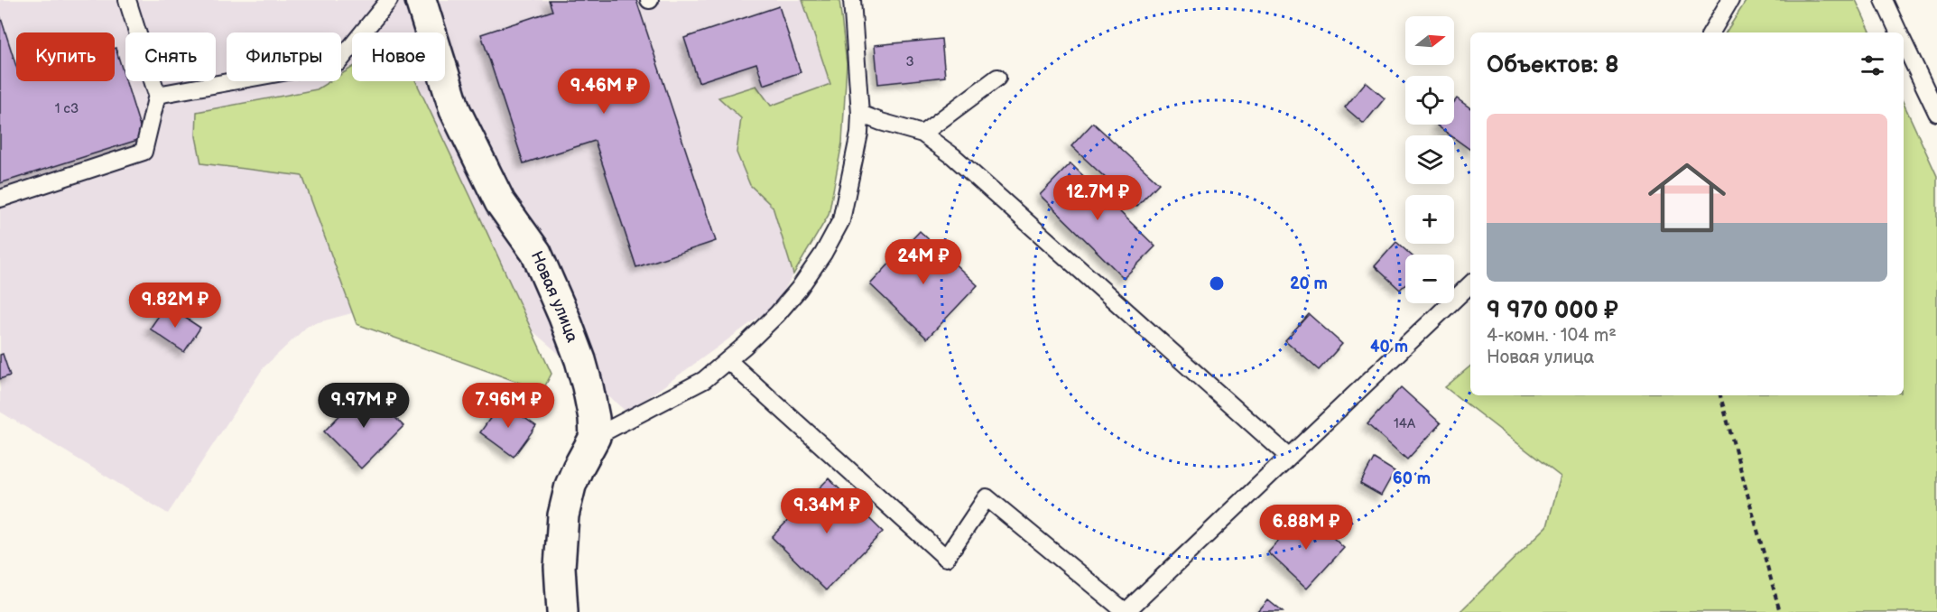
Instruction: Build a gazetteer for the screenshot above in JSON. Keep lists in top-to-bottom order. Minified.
{"streets":{"street":["Новая улица"]},"house_numbers":["3","1 с3","14А"],"north":"right","page":{"map_buttons":["+","−"],"chip":["Купить","Снять","Фильтры","Новое"],"heading":"Объектов: 8","price":["9.46M ₽","12.7M ₽","24M ₽","9.82M ₽","9.97M ₽","7.96M ₽","9.34M ₽","6.88M ₽"],"list":[{"name":"9 970 000 ₽","note":"4-комн. · 104 m² · Новая улица"}]},"rings":["20 m","40 m","60 m"]}
